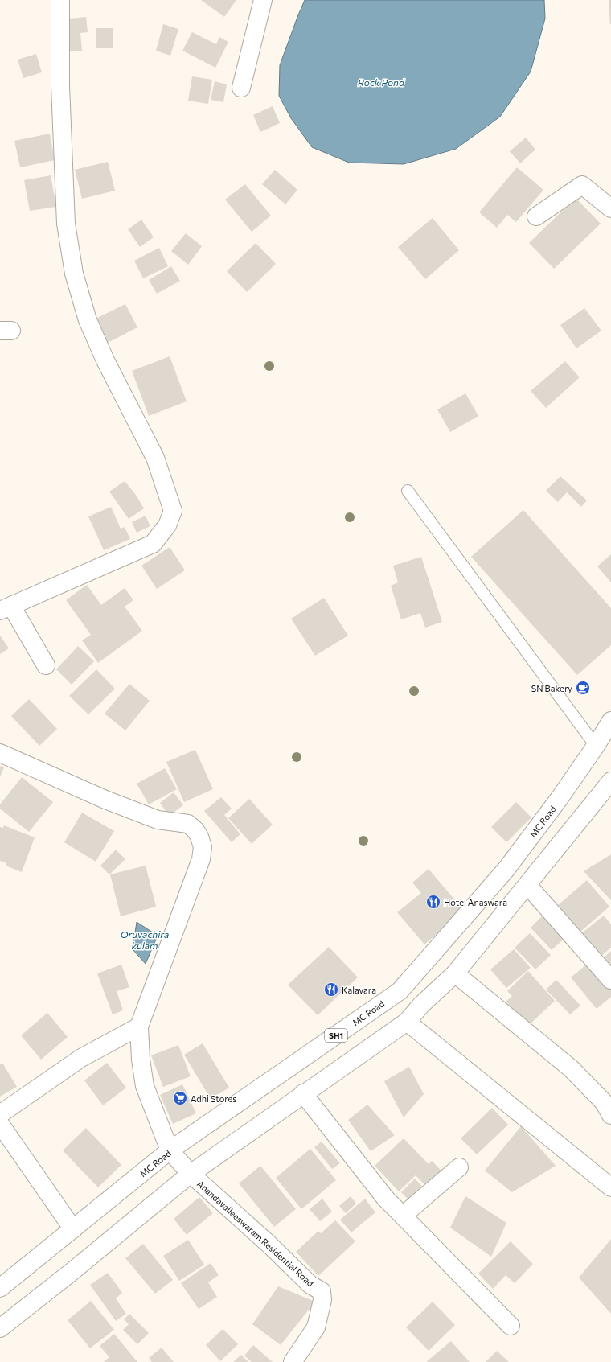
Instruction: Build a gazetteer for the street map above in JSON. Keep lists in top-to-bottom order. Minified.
{"streets":{"street":["MC Road","SH1","Anandavalleeswaram Residential Road"]},"water":["Rock Pond","Oruvachira kulam"],"places":{"cafe":["SN Bakery"],"restaurant":["Hotel Anaswara","Kalavara"],"supermarket":["Adhi Stores"]}}
